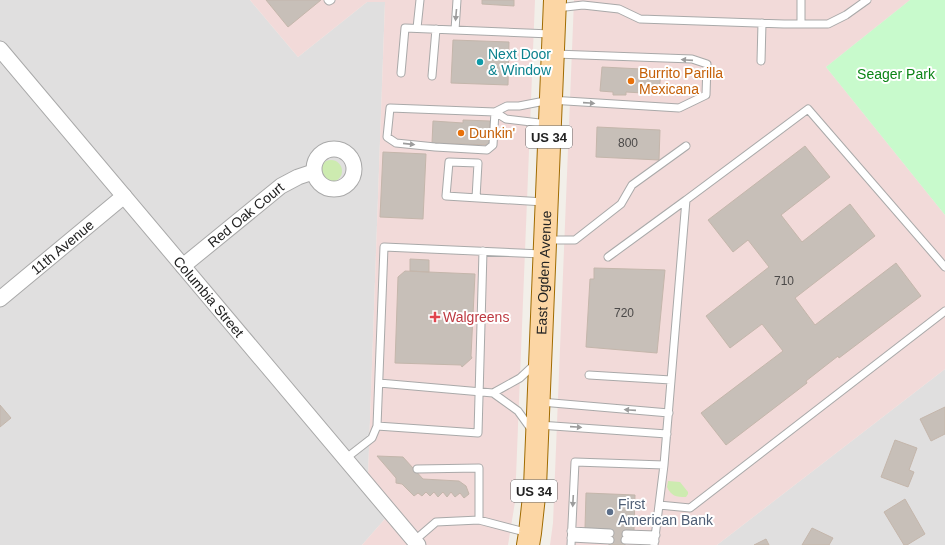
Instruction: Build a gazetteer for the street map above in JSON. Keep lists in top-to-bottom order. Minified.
{"streets":{"main road":["US 34","East Ogden Avenue"],"street":["Red Oak Court","11th Avenue","Columbia Street"]},"crossings":[["Red Oak Court","Columbia Street"],["11th Avenue","Columbia Street"]],"parks":["Seager Park"],"places":{"other":["Next Door & Window","Burrito Parilla Mexicana","Dunkin'","First American Bank"],"health":["Walgreens"]},"house_numbers":["800","710","720"]}
